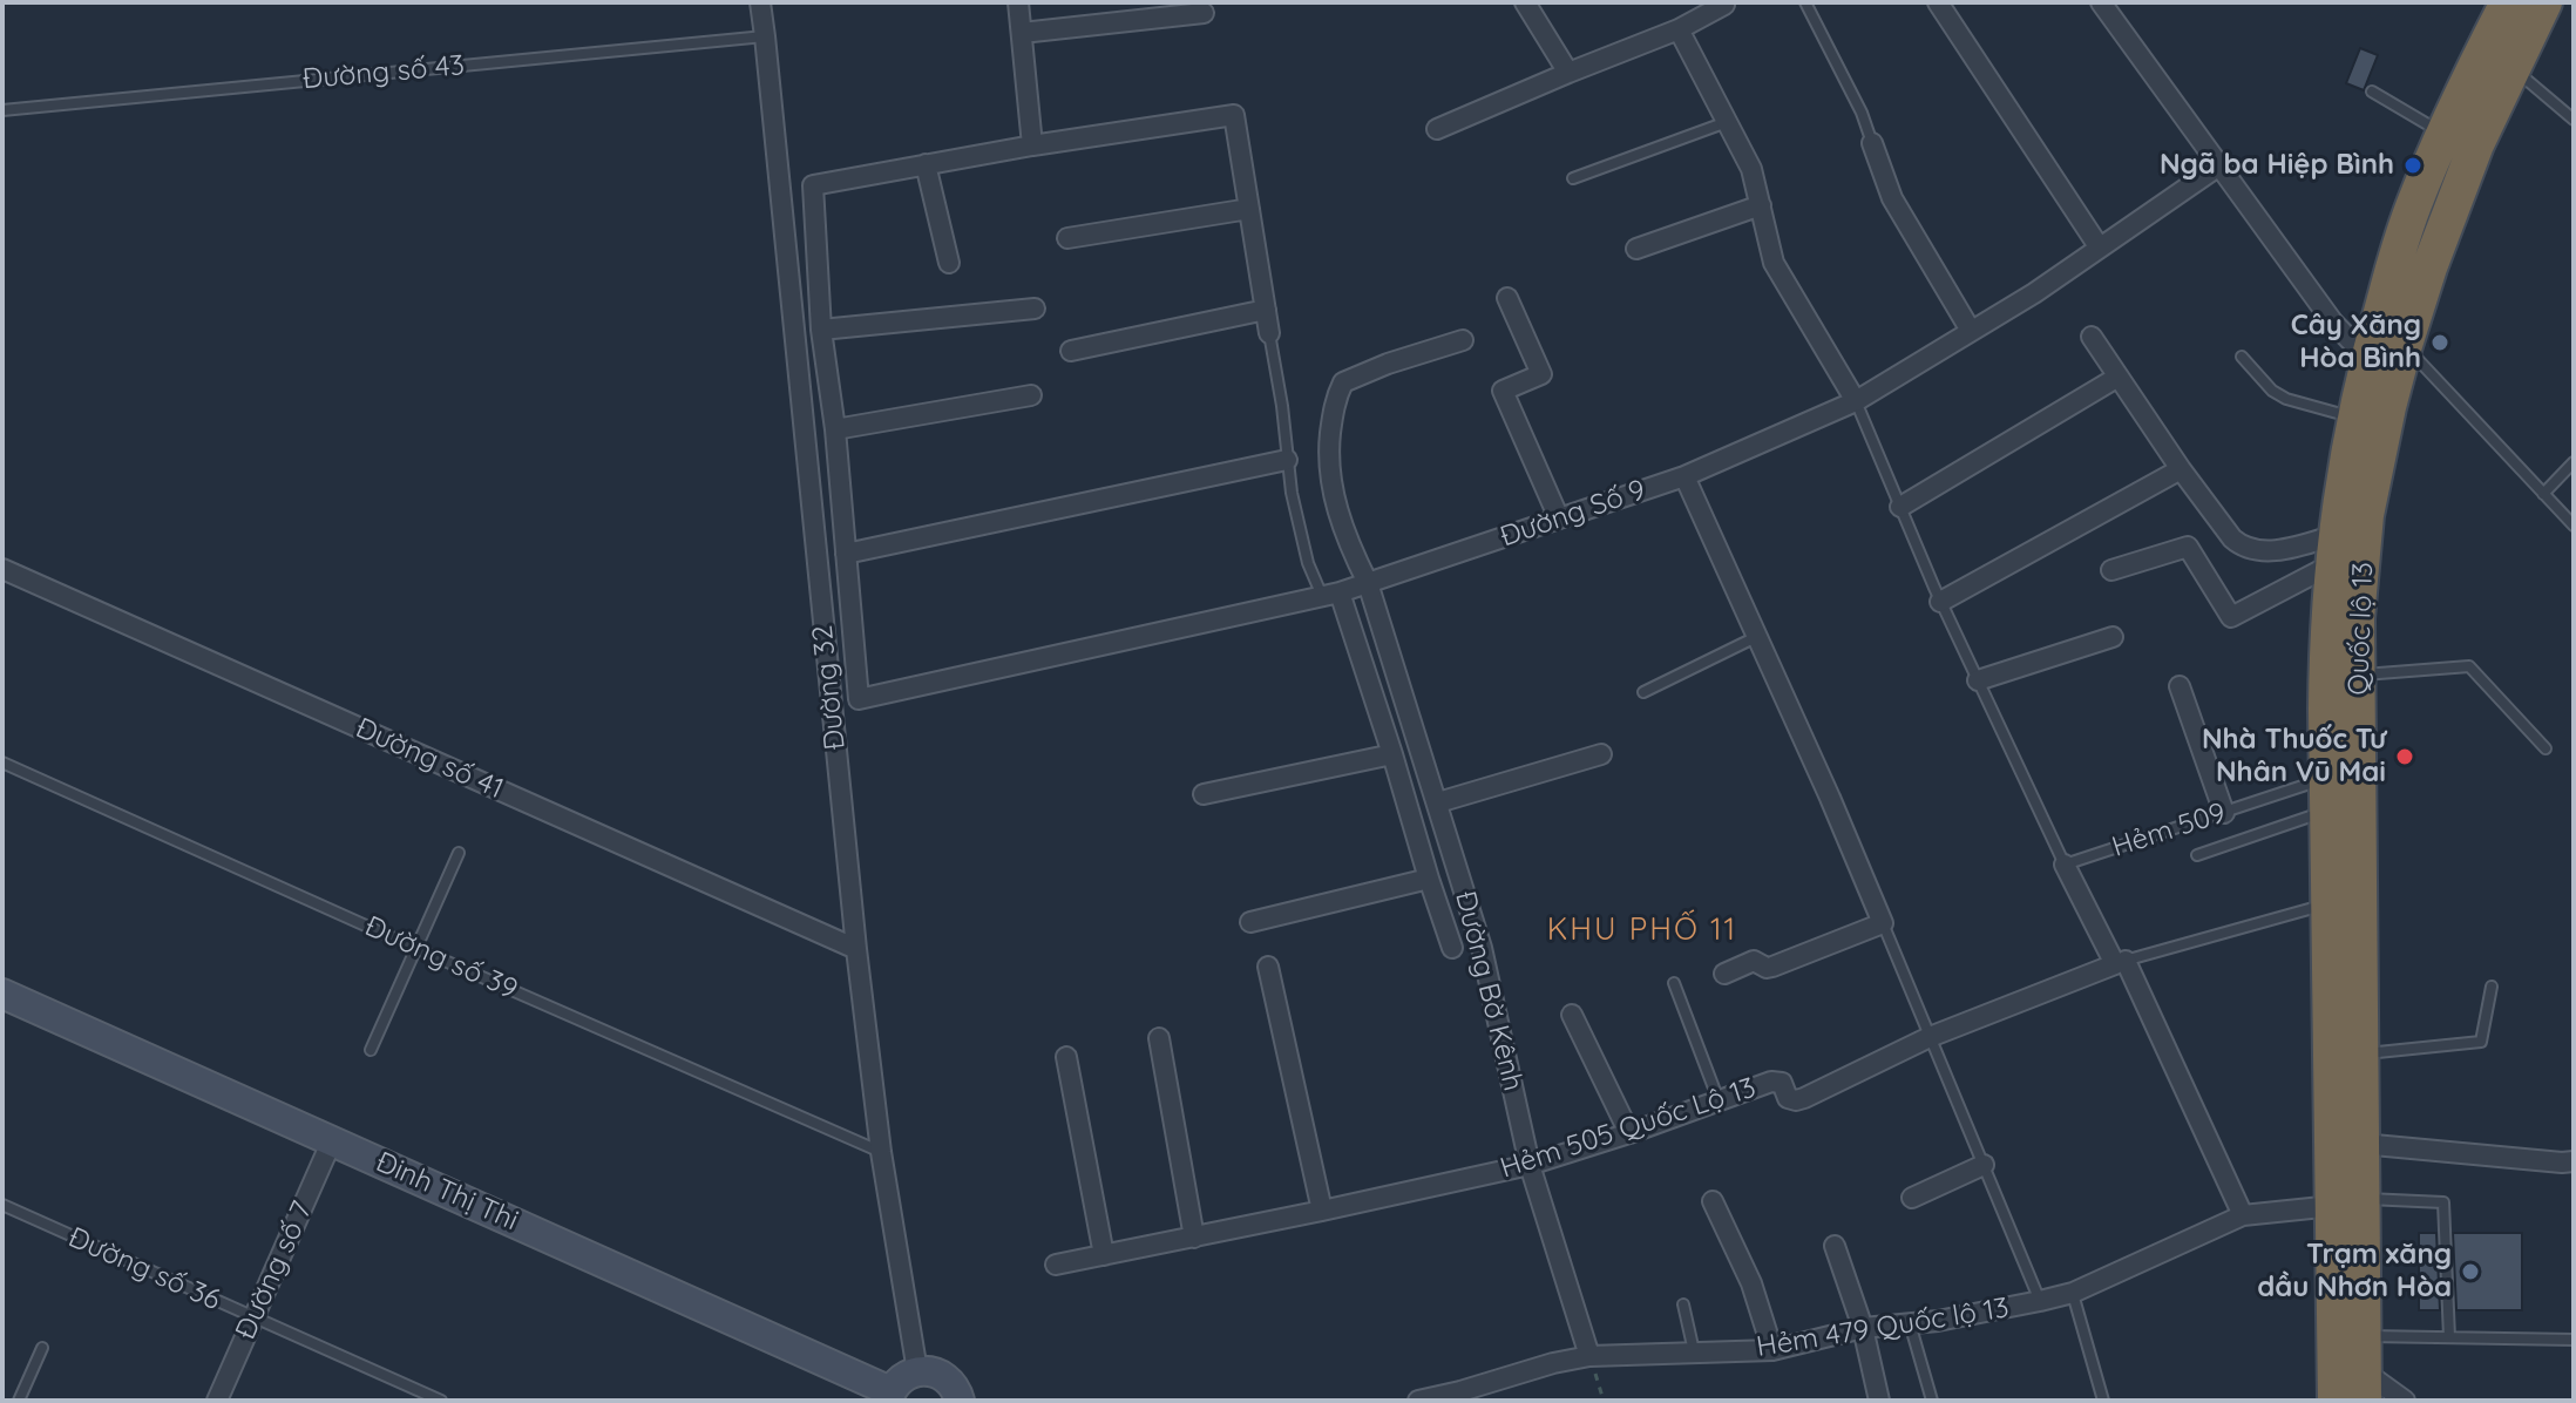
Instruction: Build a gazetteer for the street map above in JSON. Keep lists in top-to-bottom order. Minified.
{"streets":{"highway":["Quốc lộ 13"],"street":["Đường Số 9","Đường 32","Đường số 41","Đường Bờ Kênh","Hẻm 505 Quốc Lộ 13","Đinh Thị Thi","Đường số 7","Hẻm 479 Quốc lộ 13"],"lane":["Đường số 43","Hẻm 509","Đường số 39","Đường số 36"]},"crossings":[["Đường số 43","Đường 32"],["Đường Số 9","Đường Bờ Kênh"],["Quốc lộ 13","Hẻm 509"],["Quốc lộ 13","Hẻm 479 Quốc lộ 13"],["Đường 32","Đường số 41"],["Đường 32","Đường số 39"],["Đường Bờ Kênh","Hẻm 505 Quốc Lộ 13"],["Đường Bờ Kênh","Hẻm 479 Quốc lộ 13"],["Đinh Thị Thi","Đường số 7"],["Đường số 36","Đường số 7"]],"districts":["KHU PHỐ 11"],"places":["Ngã ba Hiệp Bình","Cây Xăng Hòa Bình","Nhà Thuốc Tư Nhân Vū Mai","Trạm xăng dầu Nhơn Hòa"]}
